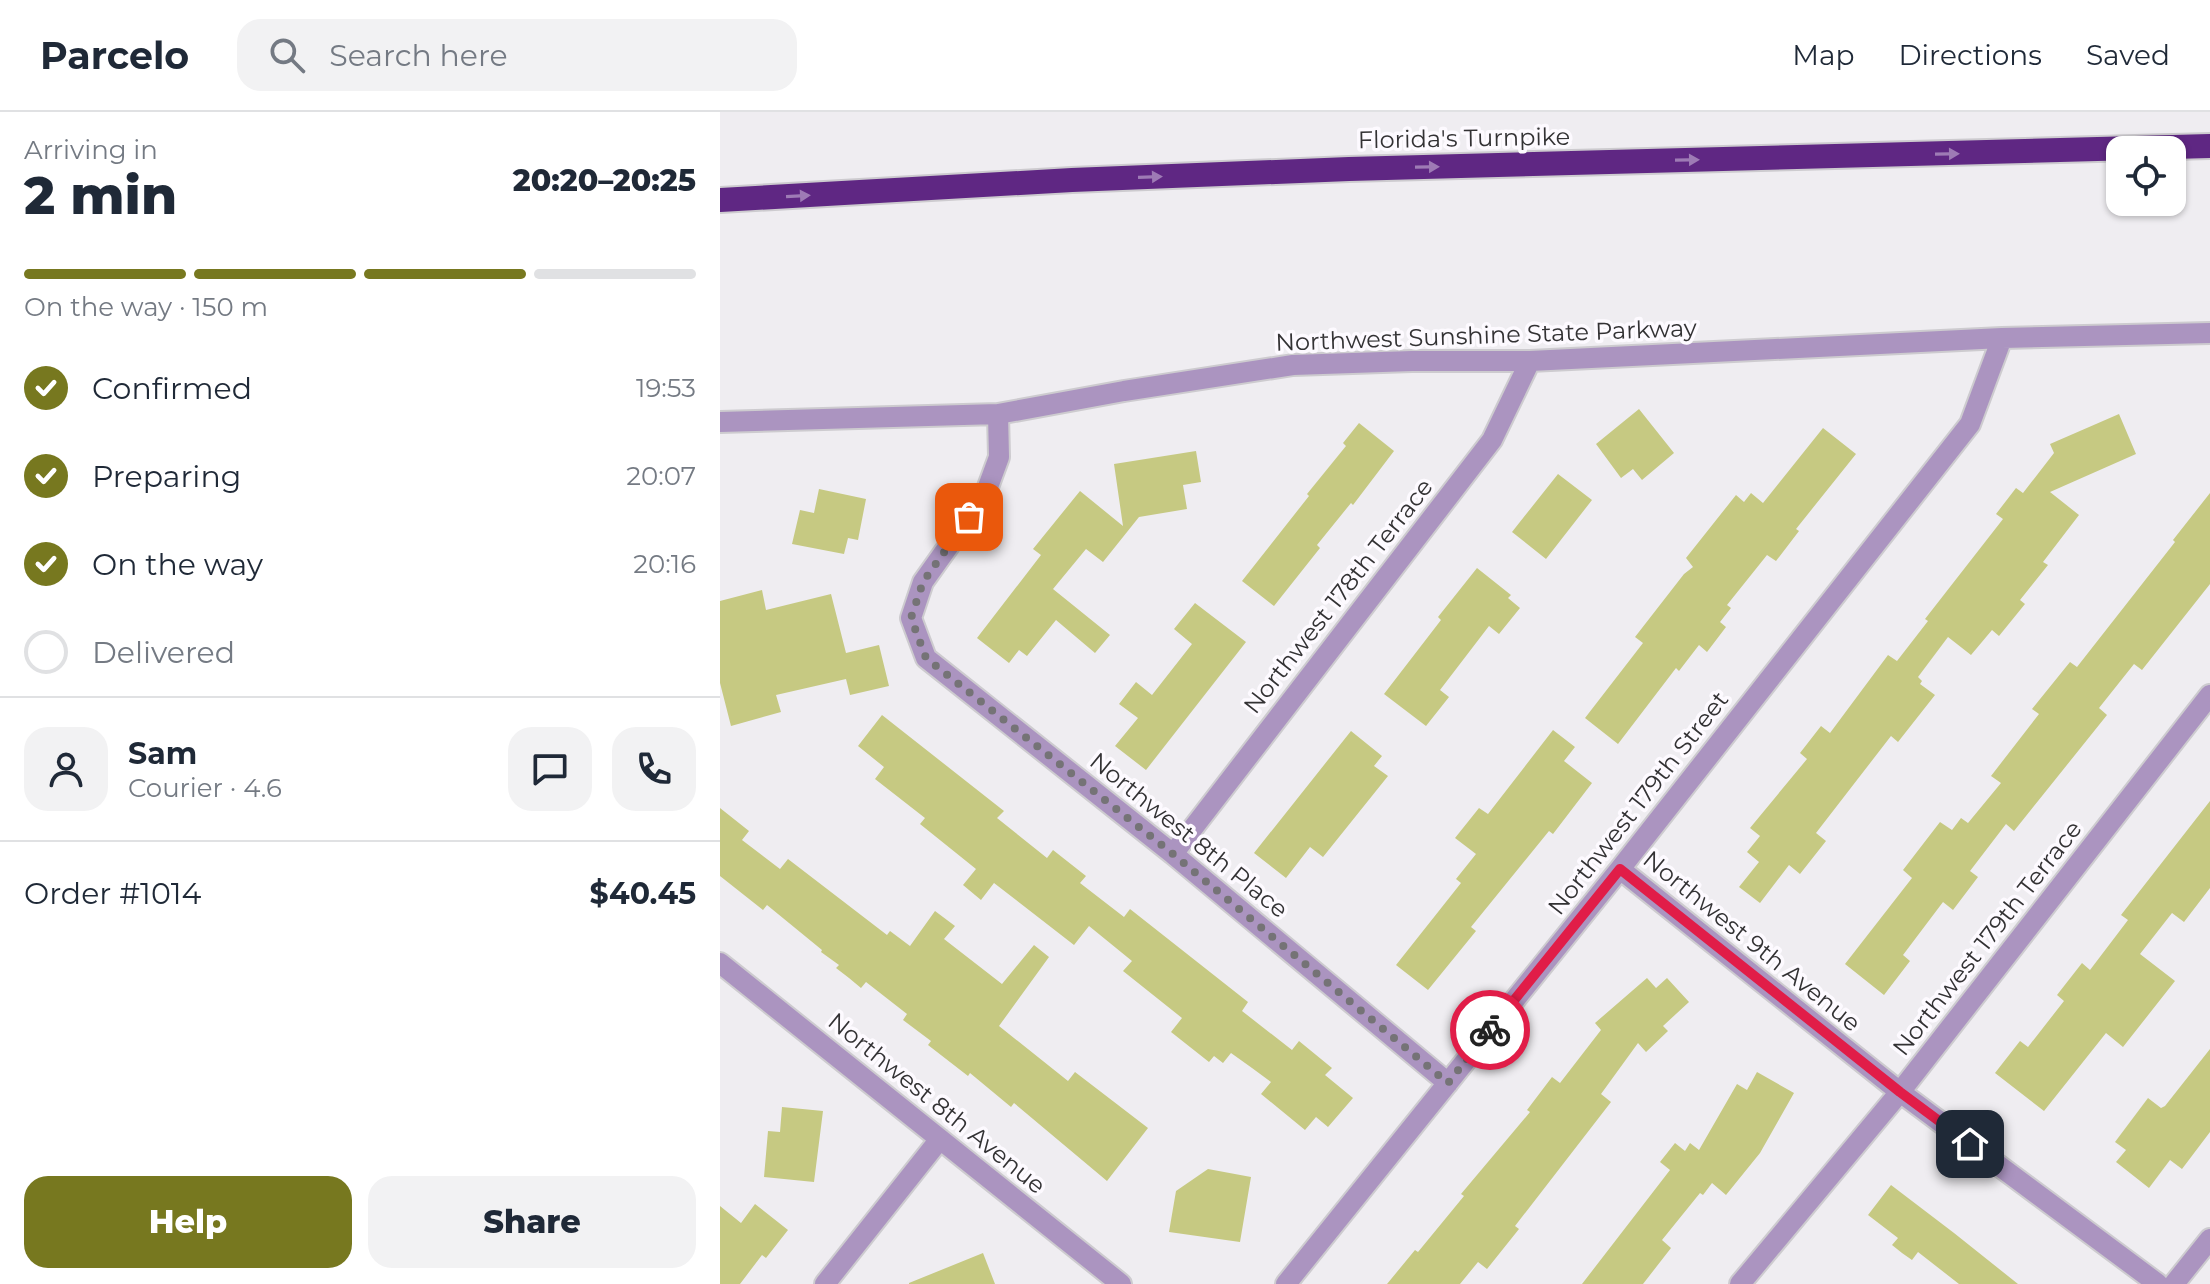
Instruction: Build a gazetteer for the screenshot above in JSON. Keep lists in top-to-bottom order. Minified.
{"streets":{"highway":["Florida's Turnpike"],"street":["Northwest Sunshine State Parkway","Northwest 178th Terrace","Northwest 179th Street","Northwest 8th Place","Northwest 179th Terrace","Northwest 9th Avenue","Northwest 8th Avenue"]},"crossings":[["Northwest Sunshine State Parkway","Northwest 178th Terrace"],["Northwest Sunshine State Parkway","Northwest 179th Street"],["Northwest Sunshine State Parkway","Northwest 8th Place"],["Northwest 178th Terrace","Northwest 8th Place"],["Northwest 179th Street","Northwest 8th Place"],["Northwest 179th Street","Northwest 9th Avenue"],["Northwest 179th Terrace","Northwest 9th Avenue"]],"one_way":["Florida's Turnpike"],"page":{"header":"Parcelo","search":"Search here","nav":["Map","Directions","Saved"],"heading":["2 min","Arriving in","20:20–20:25"],"panel":["Sam","Courier · 4.6","Order #1014","$40.45"],"bar":"On the way · 150 m","list":[["Confirmed","19:53"],["Preparing","20:07"],["On the way","20:16"],"Delivered"],"buttons":["Help","Share"]}}
